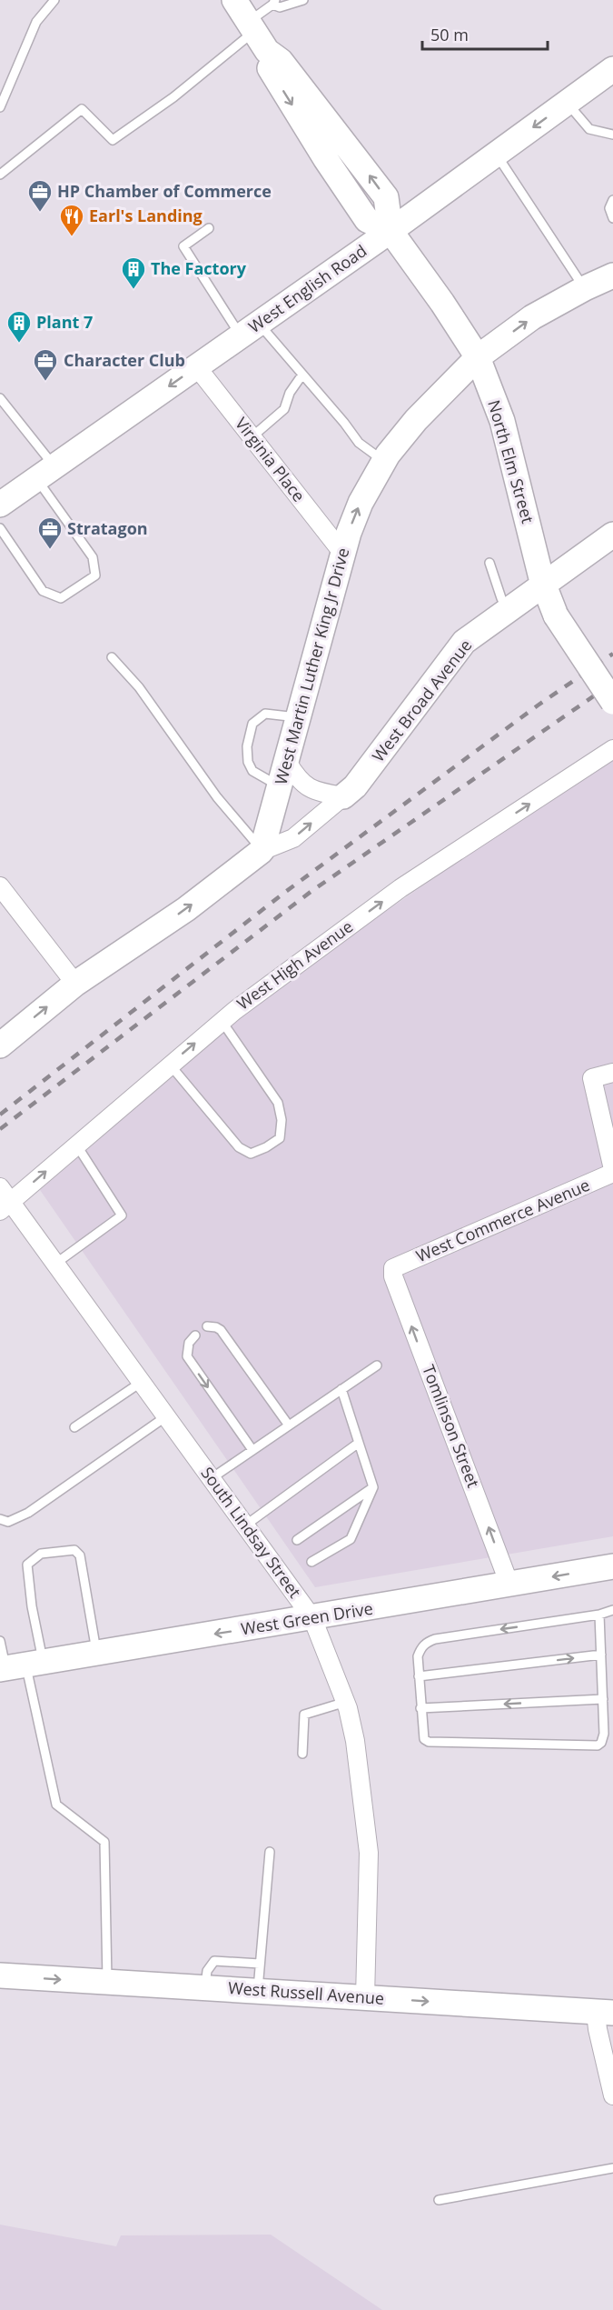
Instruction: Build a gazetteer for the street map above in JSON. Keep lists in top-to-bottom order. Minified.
{"streets":{"main road":["West English Road","North Elm Street","West Martin Luther King Jr Drive","West Broad Avenue","West Green Drive","West Russell Avenue"],"street":["Virginia Place","West High Avenue","West Commerce Avenue","Tomlinson Street","South Lindsay Street"]},"crossings":[["West English Road","Virginia Place"],["West English Road","North Elm Street"],["Virginia Place","West Martin Luther King Jr Drive"],["North Elm Street","West Martin Luther King Jr Drive"],["North Elm Street","West Broad Avenue"],["West Martin Luther King Jr Drive","West Broad Avenue"],["West High Avenue","South Lindsay Street"],["West Commerce Avenue","Tomlinson Street"],["Tomlinson Street","West Green Drive"],["South Lindsay Street","West Green Drive"],["South Lindsay Street","West Russell Avenue"]],"one_way":["West English Road","West High Avenue","Tomlinson Street","West Green Drive","West Russell Avenue"],"places":{"office":["HP Chamber of Commerce","Character Club","Stratagon"],"restaurant":["Earl's Landing"],"building":["The Factory","Plant 7"]},"scale_bar":"50 m"}
